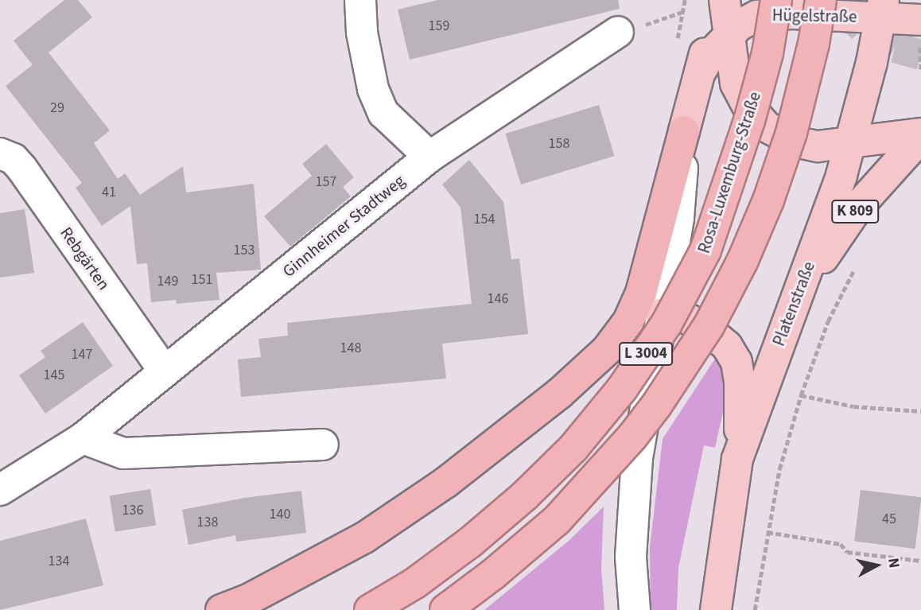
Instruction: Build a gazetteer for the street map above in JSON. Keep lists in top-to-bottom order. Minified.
{"streets":{"highway":["Rosa-Luxemburg-Straße","L 3004"],"main road":["Hügelstraße","K 809","Platenstraße"],"street":["Ginnheimer Stadtweg","Rebgärten"]},"crossings":[["Hügelstraße","K 809"],["Hügelstraße","Platenstraße"],["K 809","Platenstraße"],["Ginnheimer Stadtweg","Rebgärten"]],"house_numbers":["159","29","158","157","41","154","153","151","149","146","148","147","145","136","140","45","138","134"],"north":"right"}
